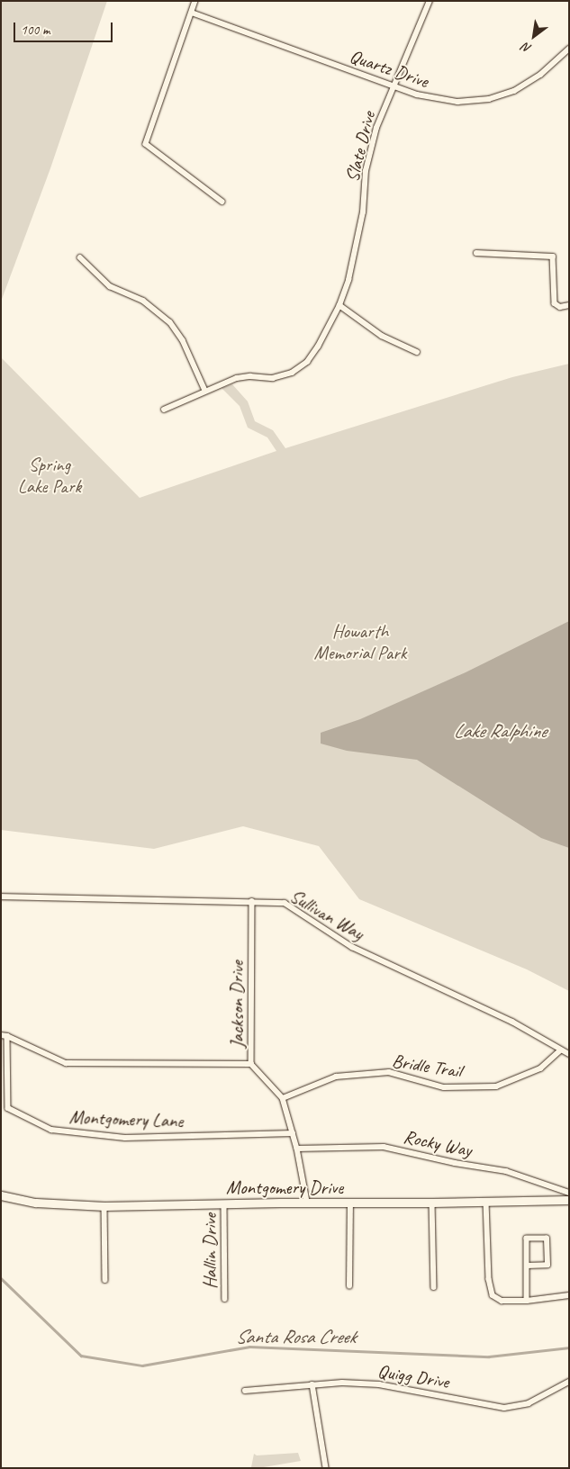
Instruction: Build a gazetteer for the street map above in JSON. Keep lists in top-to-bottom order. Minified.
{"streets":{"street":["Quartz Drive","Slate Drive","Sullivan Way","Jackson Drive","Bridle Trail","Montgomery Lane","Rocky Way","Montgomery Drive","Hallin Drive","Quigg Drive"]},"crossings":[["Quartz Drive","Slate Drive"],["Sullivan Way","Jackson Drive"],["Sullivan Way","Bridle Trail"],["Jackson Drive","Bridle Trail"],["Jackson Drive","Montgomery Lane"],["Jackson Drive","Rocky Way"],["Jackson Drive","Montgomery Drive"],["Montgomery Drive","Hallin Drive"]],"water":["Lake Ralphine","Santa Rosa Creek"],"parks":["Spring Lake Park","Howarth Memorial Park"],"scale_bar":"100 m","north":"bottom left"}
